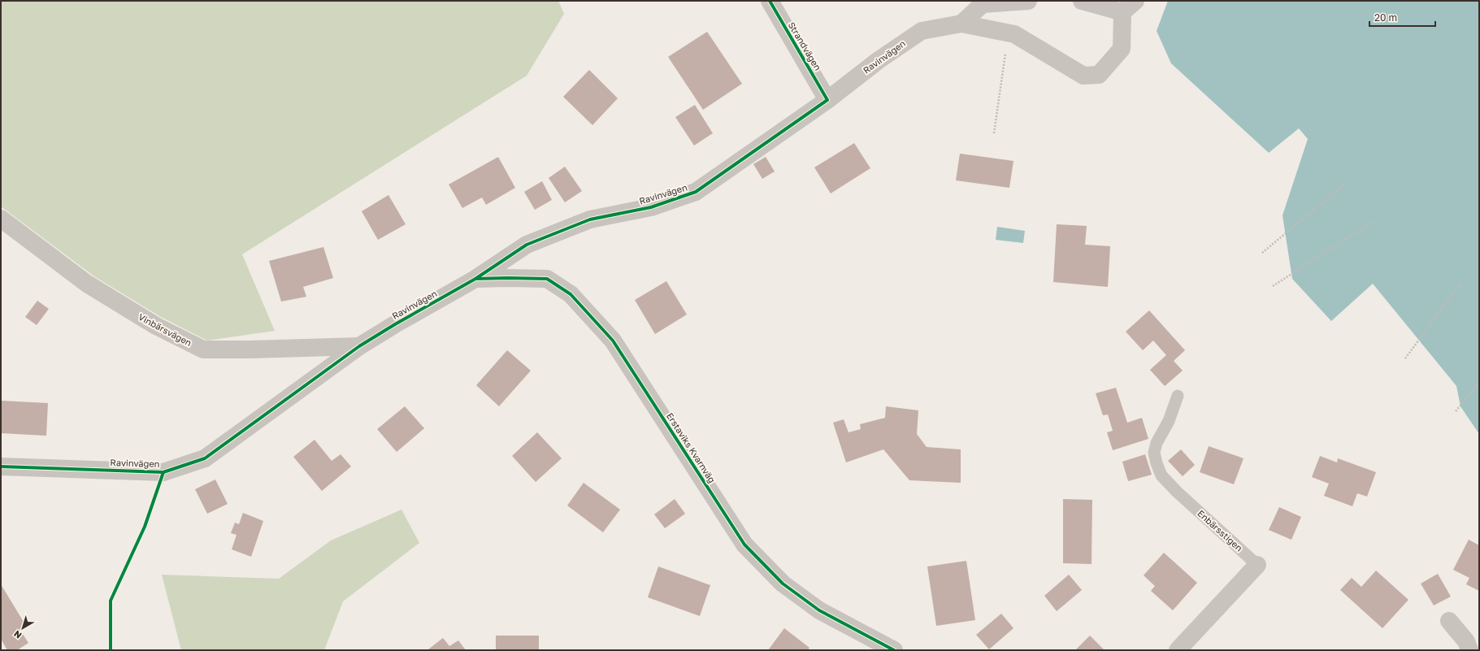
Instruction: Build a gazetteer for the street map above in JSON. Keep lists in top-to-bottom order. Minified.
{"streets":{"street":["Strandvägen","Ravinvägen","Vinbärsvägen","Erstaviks Kvarnväg","Enbärsstigen"]},"crossings":[["Strandvägen","Ravinvägen"],["Ravinvägen","Vinbärsvägen"],["Ravinvägen","Erstaviks Kvarnväg"]],"scale_bar":"20 m","north":"bottom left"}
